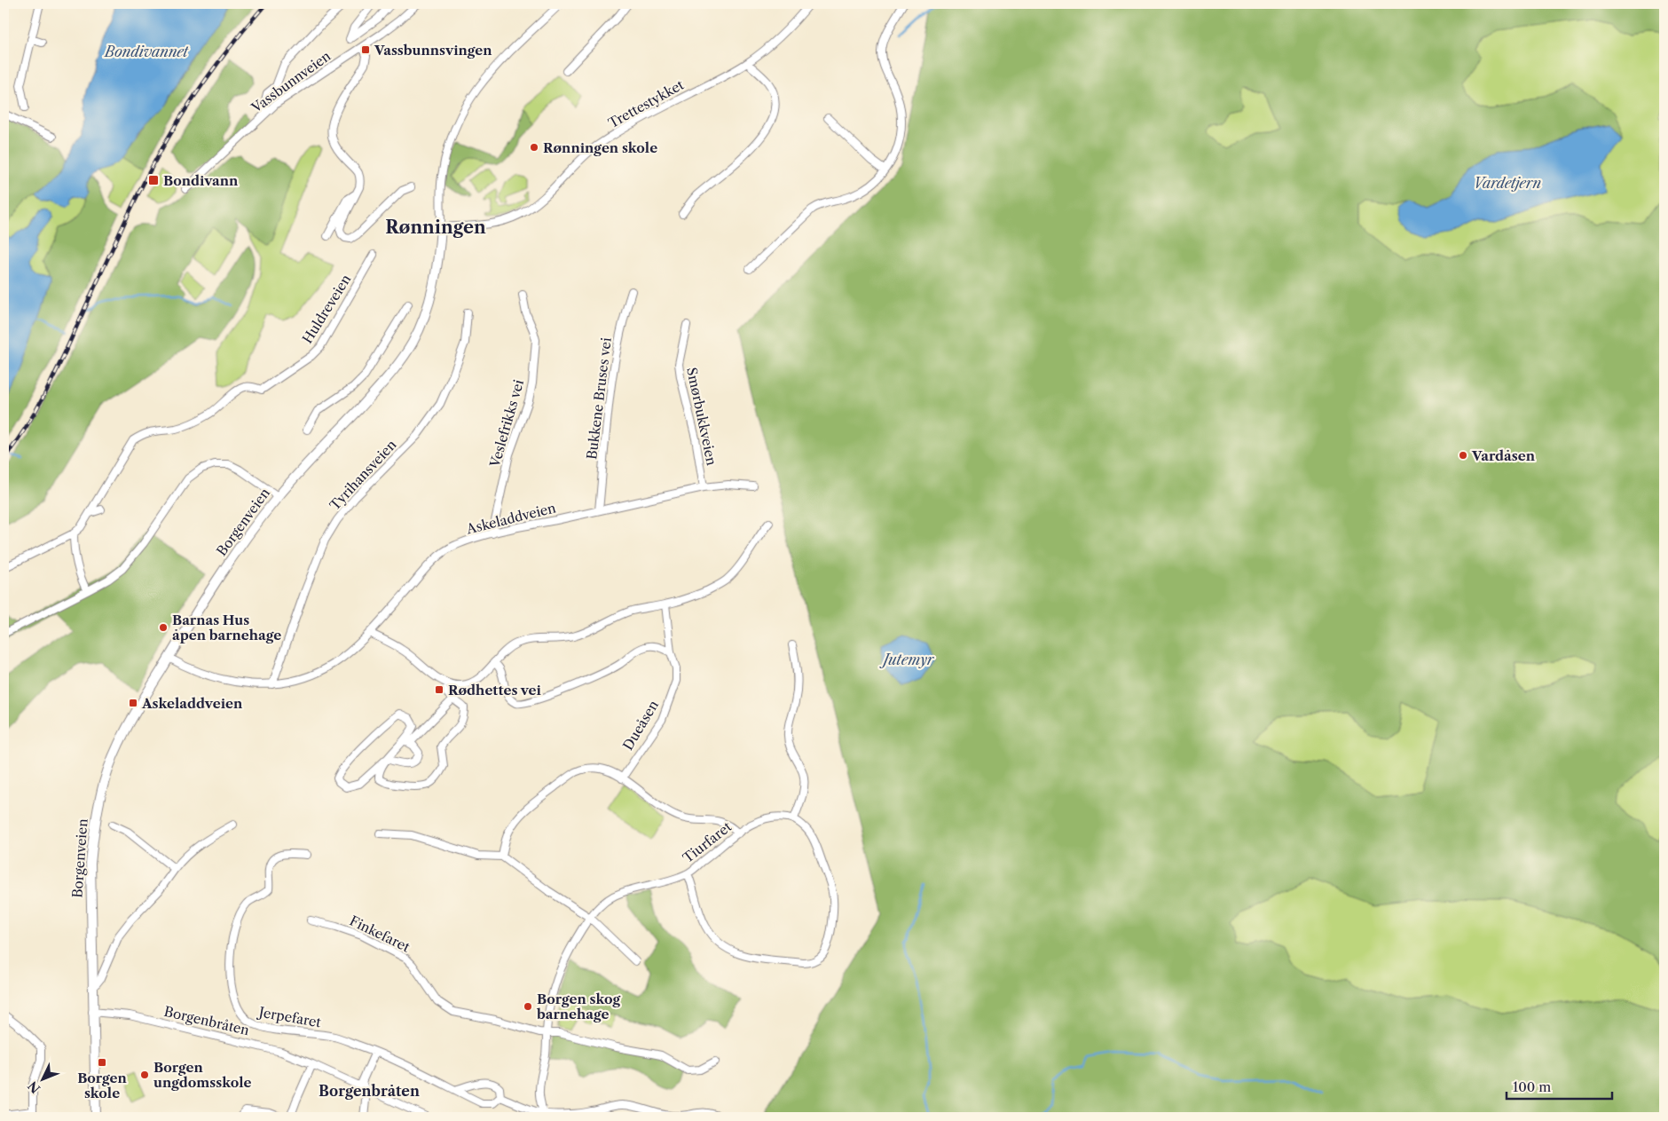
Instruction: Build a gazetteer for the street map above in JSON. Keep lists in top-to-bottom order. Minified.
{"streets":{"street":["Vassbunnveien","Trettestykket","Huldreveien","Bukkene Bruses vei","Smørbukkveien","Veslefrikks vei","Tyrihansveien","Askeladdveien","Borgenveien","Dueåsen","Tiurfaret","Finkefaret","Jerpefaret","Borgenbråten"]},"crossings":[["Trettestykket","Borgenveien"],["Bukkene Bruses vei","Askeladdveien"],["Smørbukkveien","Askeladdveien"],["Veslefrikks vei","Askeladdveien"],["Tyrihansveien","Askeladdveien"],["Askeladdveien","Borgenveien"],["Borgenveien","Borgenbråten"],["Tiurfaret","Finkefaret"]],"districts":["Rønningen","Borgenbråten"],"water":["Bondivannet","Vardetjern","Jutemyr"],"places":{"transit":["Vassbunnsvingen","Bondivann","Rødhettes vei","Askeladdveien","Borgen skole"],"other":["Rønningen skole","Vardåsen","Barnas Hus åpen barnehage","Borgen skog barnehage","Borgen ungdomsskole"]},"scale_bar":"100 m","north":"bottom left"}
